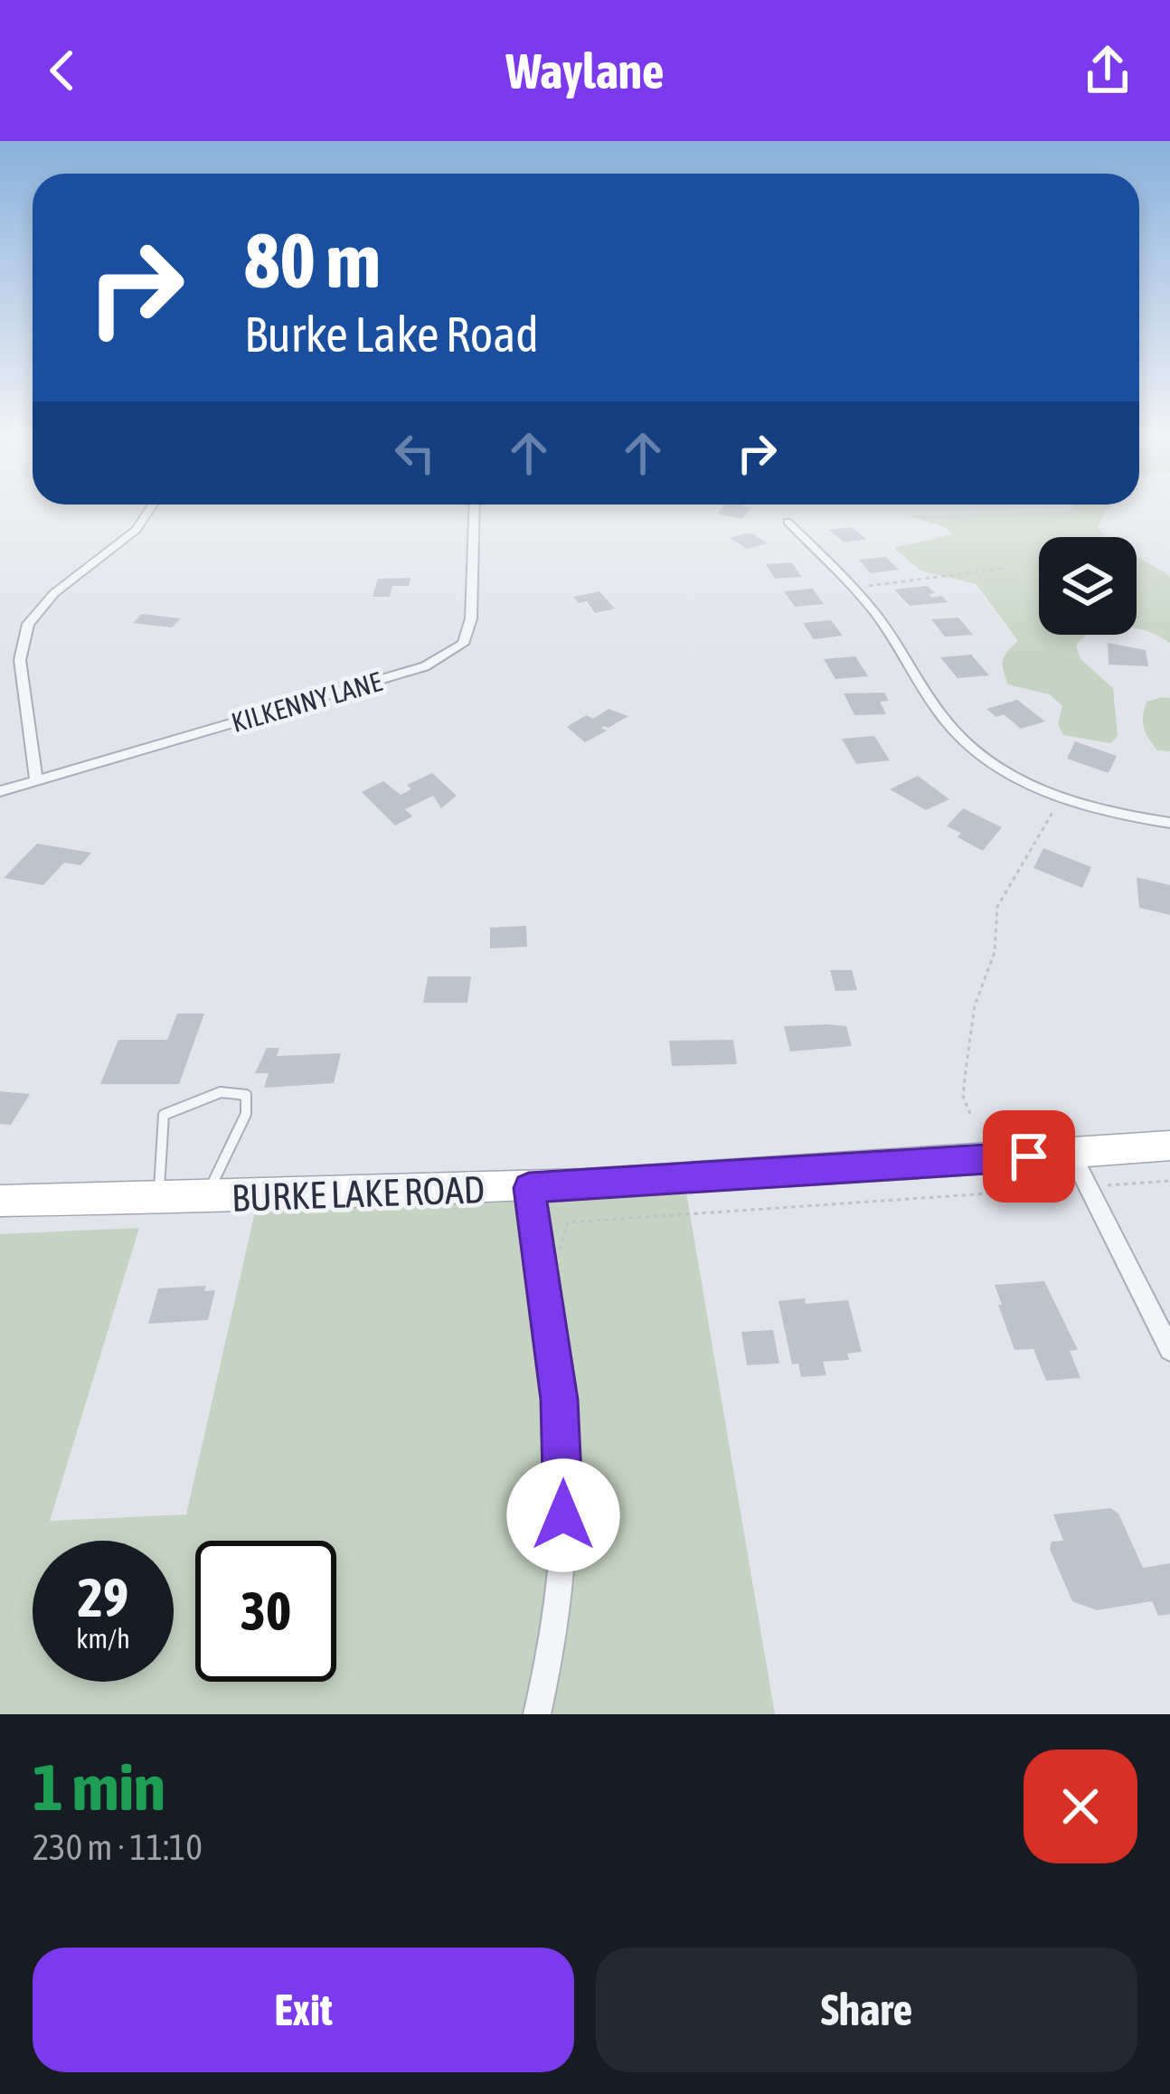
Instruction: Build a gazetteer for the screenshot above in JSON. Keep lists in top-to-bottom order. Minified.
{"streets":{"main road":["BURKE LAKE ROAD"],"street":["KILKENNY LANE"]},"page":{"header":"Waylane","turn":["80 m","Burke Lake Road"],"speed":"29 km/h","limit":"30","heading":["1 min","230 m · 11:10"],"buttons":["Exit","Share"]}}
